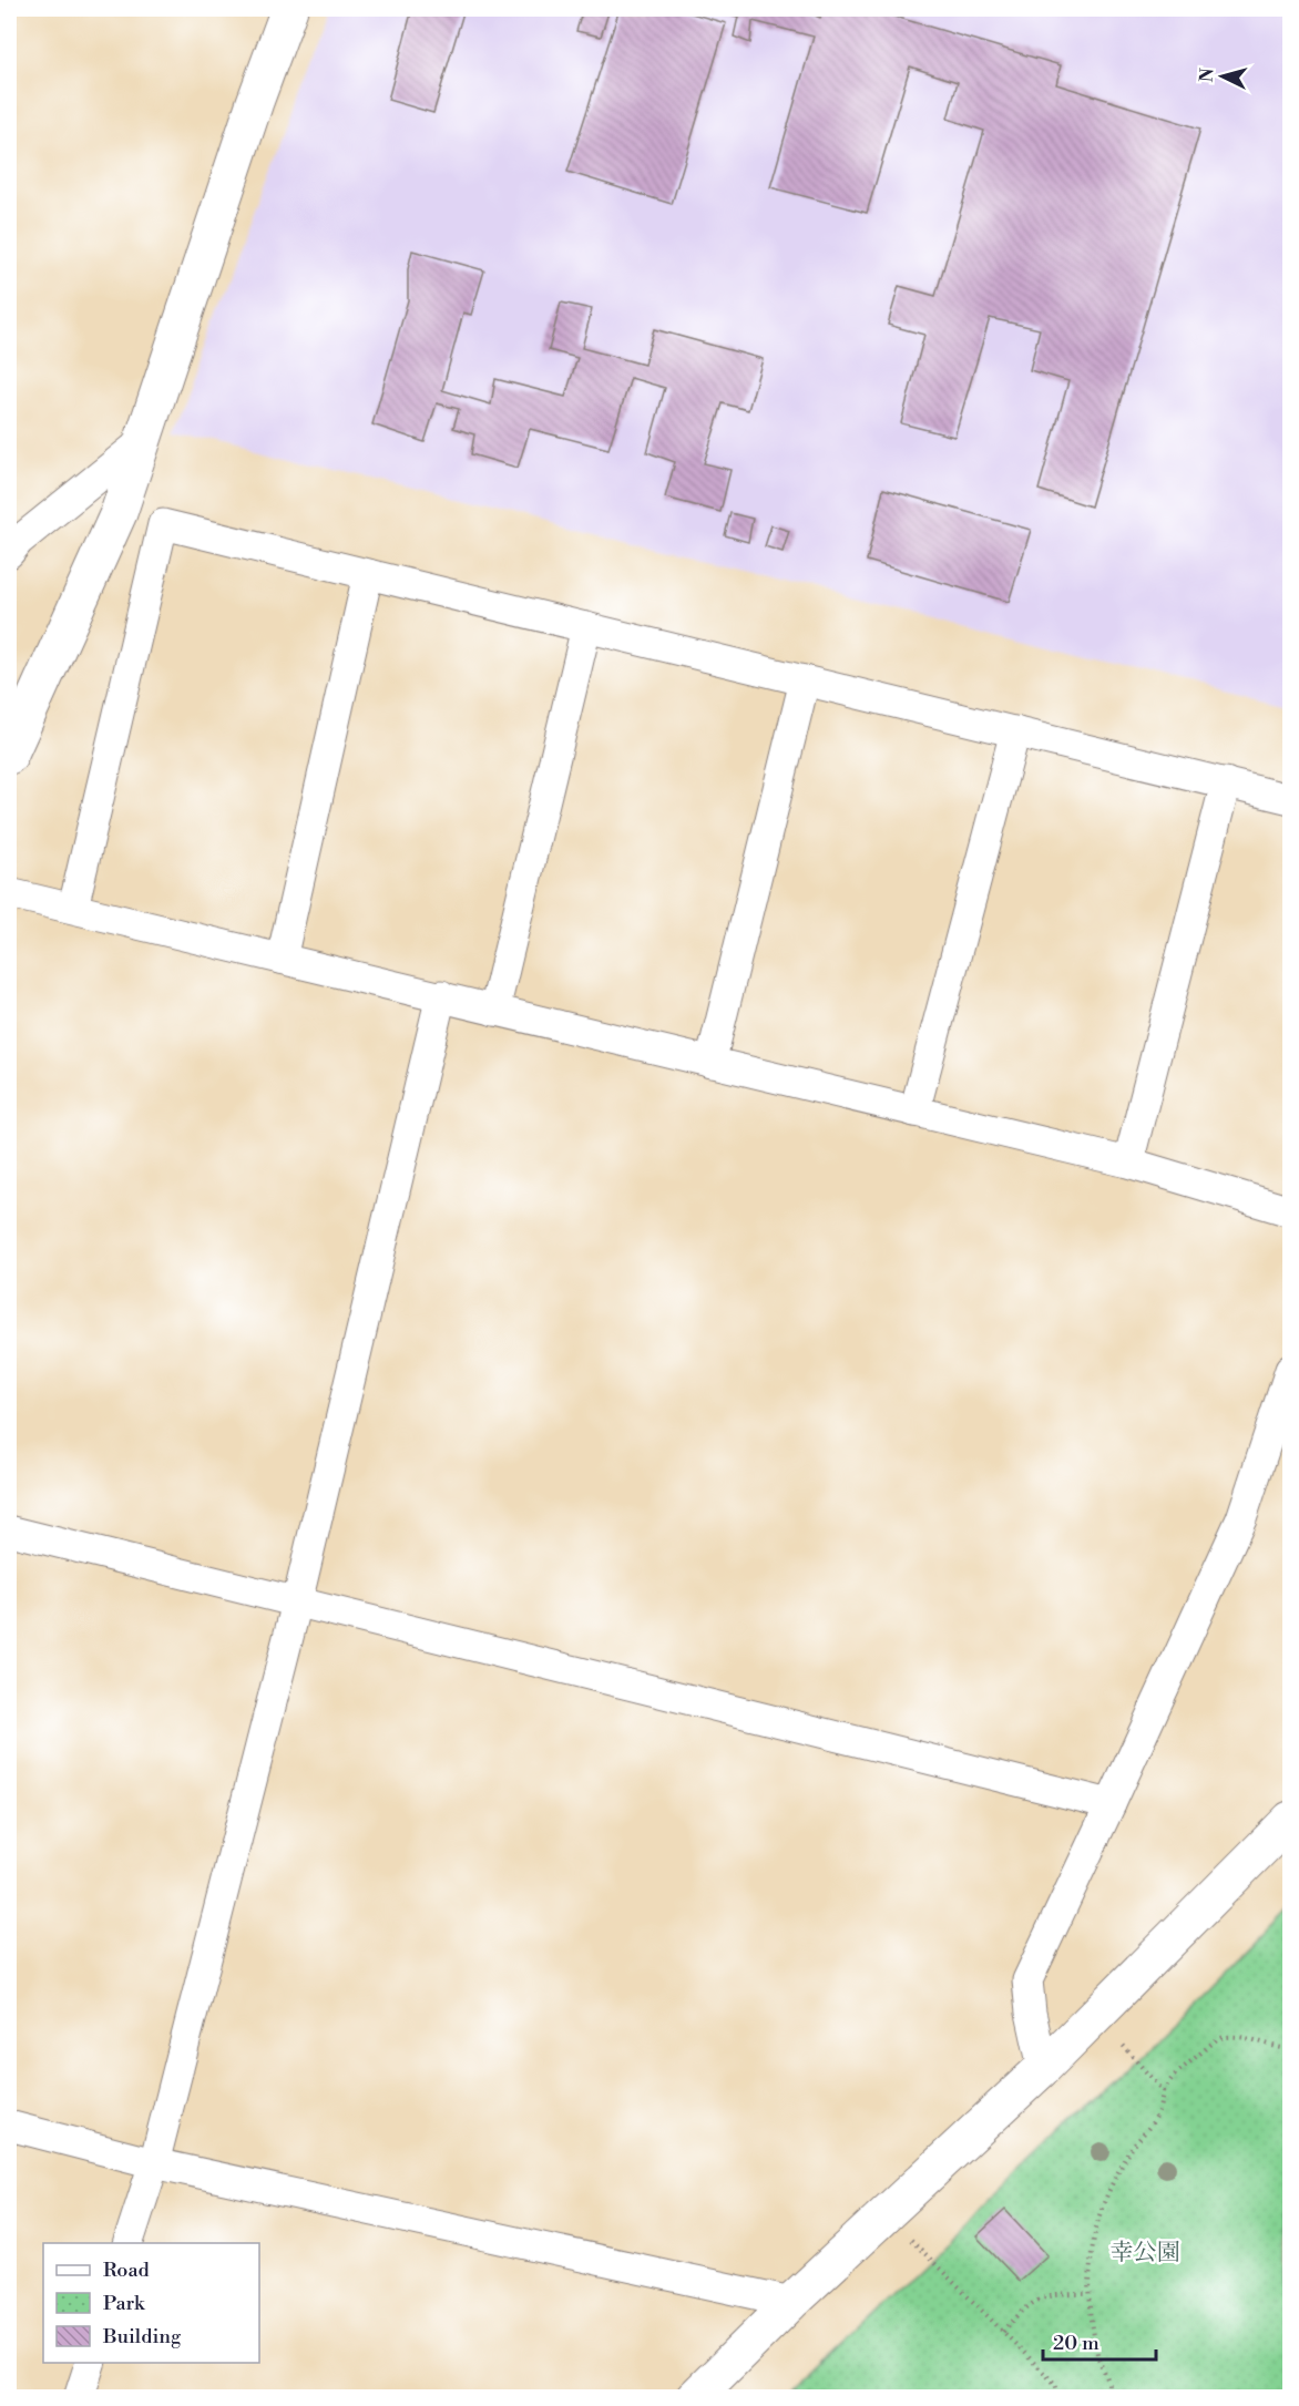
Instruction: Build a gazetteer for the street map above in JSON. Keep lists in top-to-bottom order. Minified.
{"parks":["幸公園"],"legend":["Road","Park","Building"],"scale_bar":"20 m","north":"left"}
